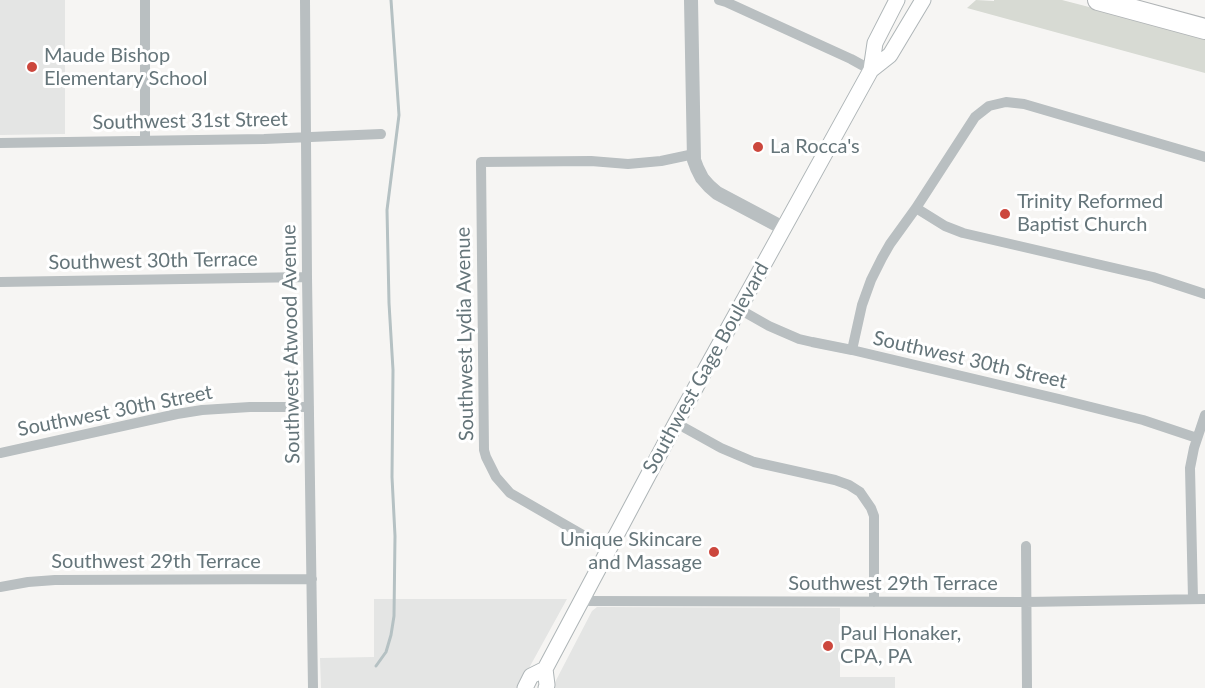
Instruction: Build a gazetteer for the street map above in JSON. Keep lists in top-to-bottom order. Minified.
{"streets":{"main road":["Southwest Gage Boulevard"],"street":["Southwest 31st Street","Southwest 30th Terrace","Southwest Lydia Avenue","Southwest Atwood Avenue","Southwest 30th Street","Southwest 29th Terrace"]},"crossings":[["Southwest 31st Street","Southwest Atwood Avenue"],["Southwest 30th Terrace","Southwest Atwood Avenue"],["Southwest Lydia Avenue","Southwest Gage Boulevard"],["Southwest Atwood Avenue","Southwest 30th Street"],["Southwest Atwood Avenue","Southwest 29th Terrace"],["Southwest 30th Street","Southwest Gage Boulevard"],["Southwest Gage Boulevard","Southwest 29th Terrace"]],"places":["Maude Bishop Elementary School","La Rocca's","Trinity Reformed Baptist Church","Unique Skincare and Massage","Paul Honaker, CPA, PA"]}
